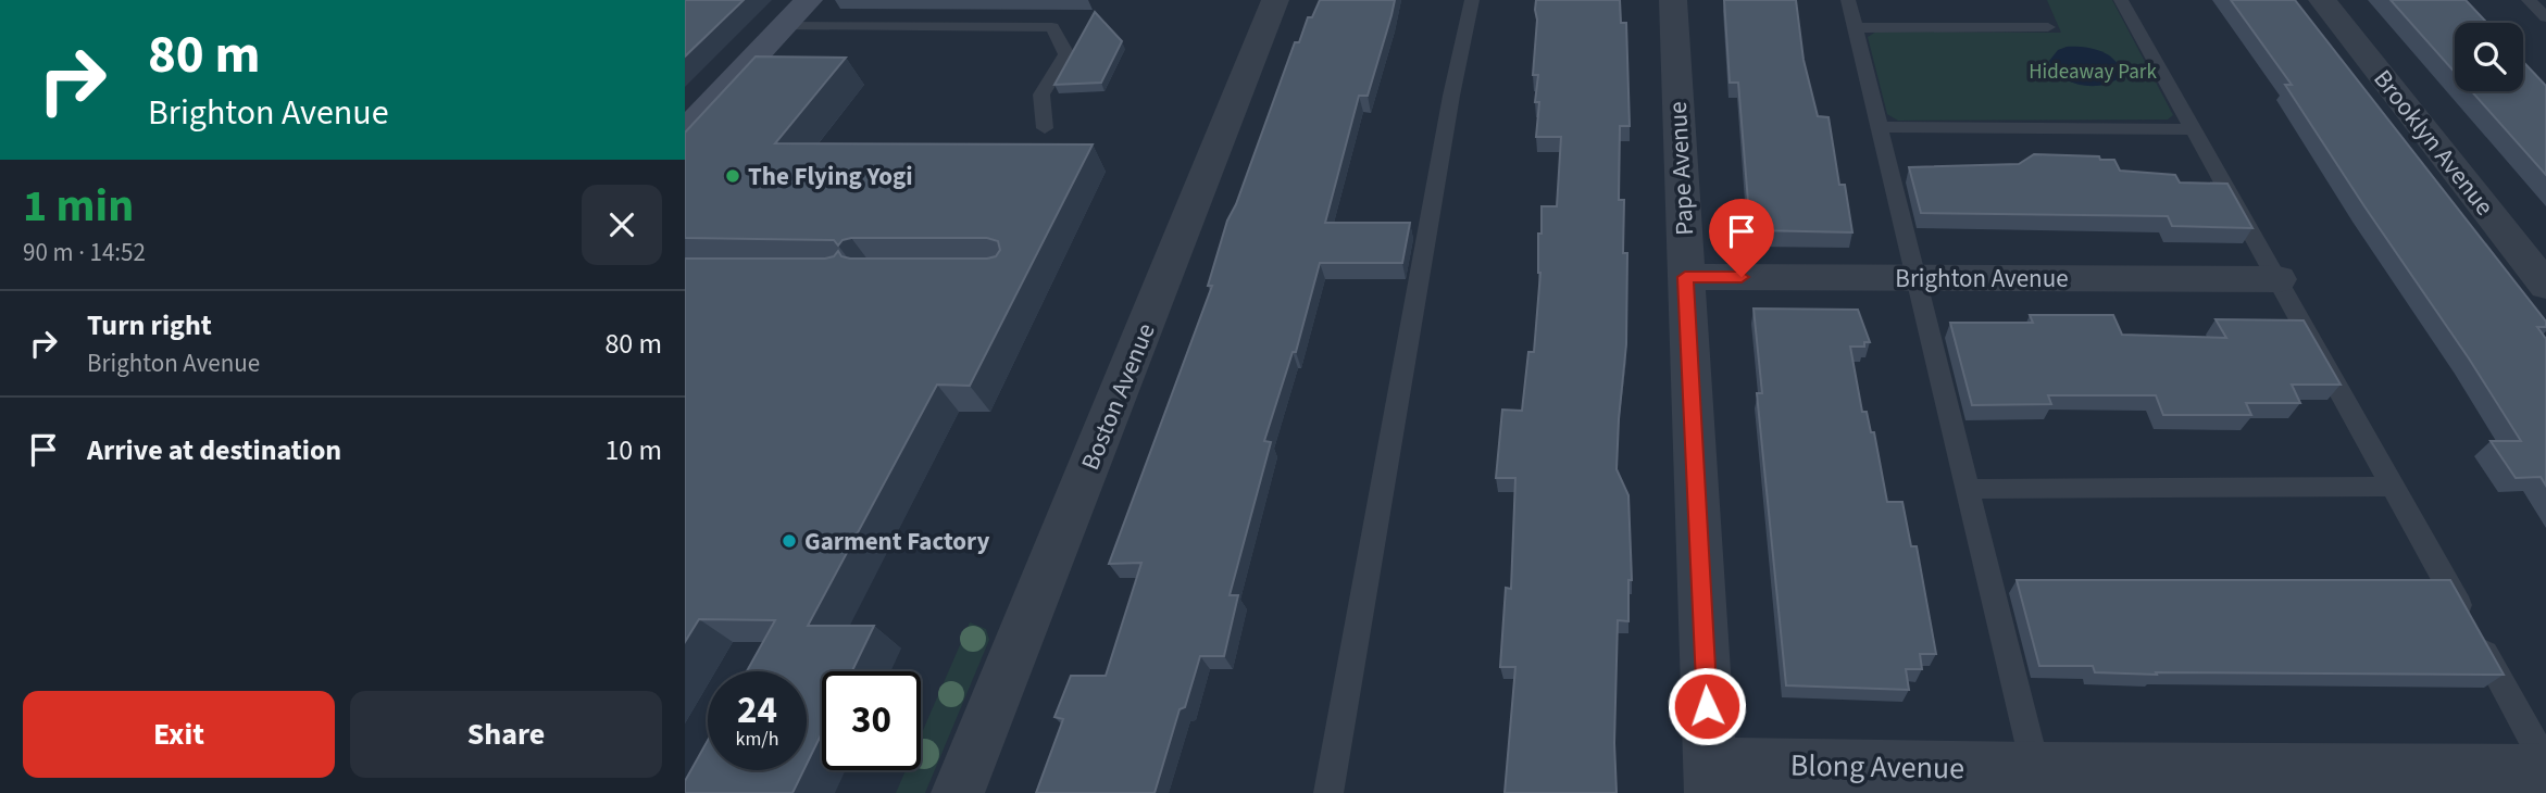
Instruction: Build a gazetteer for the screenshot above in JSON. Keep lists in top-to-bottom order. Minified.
{"streets":{"street":["Brooklyn Avenue","Pape Avenue","Brighton Avenue","Boston Avenue","Blong Avenue"]},"crossings":[["Pape Avenue","Brighton Avenue"],["Pape Avenue","Blong Avenue"]],"parks":["Hideaway Park"],"places":["The Flying Yogi","Garment Factory"],"page":{"turn":["80 m","Brighton Avenue"],"heading":["1 min","90 m · 14:52"],"list":[{"name":"Turn right","note":"Brighton Avenue","value":"80 m"},{"name":"Arrive at destination","value":"10 m"}],"speed":"24 km/h","limit":"30","buttons":["Exit","Share"]}}
